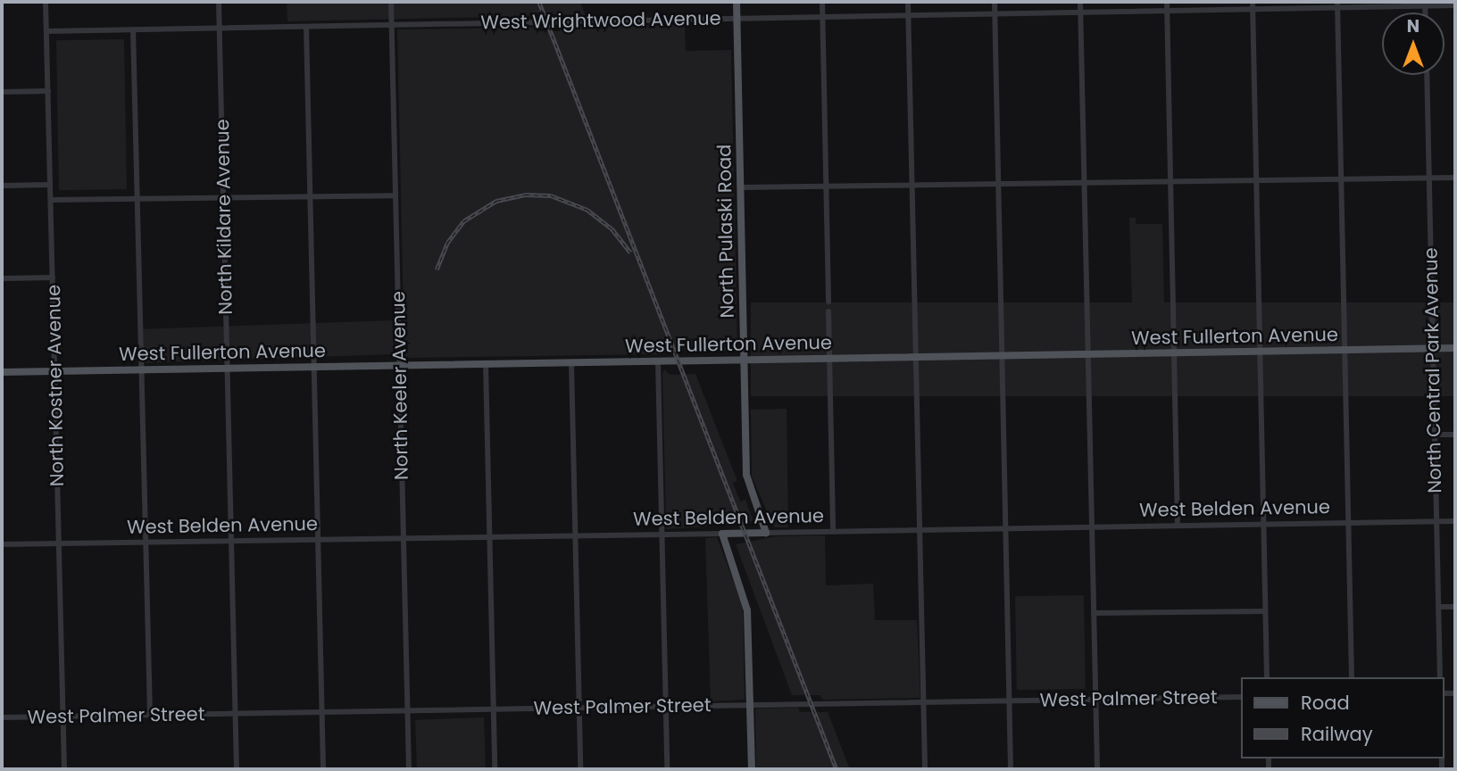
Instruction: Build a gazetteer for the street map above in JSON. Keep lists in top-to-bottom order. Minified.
{"streets":{"main road":["North Pulaski Road","West Fullerton Avenue","West Belden Avenue"],"street":["West Wrightwood Avenue","North Kildare Avenue","North Central Park Avenue","North Kostner Avenue","North Keeler Avenue","West Palmer Street"]},"crossings":[["West Wrightwood Avenue","North Kildare Avenue"],["West Wrightwood Avenue","North Pulaski Road"],["West Wrightwood Avenue","North Kostner Avenue"],["West Wrightwood Avenue","North Keeler Avenue"],["North Kildare Avenue","West Fullerton Avenue"],["North Kildare Avenue","West Belden Avenue"],["North Kildare Avenue","West Palmer Street"],["North Pulaski Road","West Fullerton Avenue"],["North Pulaski Road","West Belden Avenue"],["West Fullerton Avenue","North Central Park Avenue"],["West Fullerton Avenue","North Kostner Avenue"],["West Fullerton Avenue","North Keeler Avenue"],["North Central Park Avenue","West Belden Avenue"],["North Kostner Avenue","West Belden Avenue"],["North Kostner Avenue","West Palmer Street"],["North Keeler Avenue","West Belden Avenue"],["North Keeler Avenue","West Palmer Street"]],"legend":["Road","Railway"],"north":"top"}
